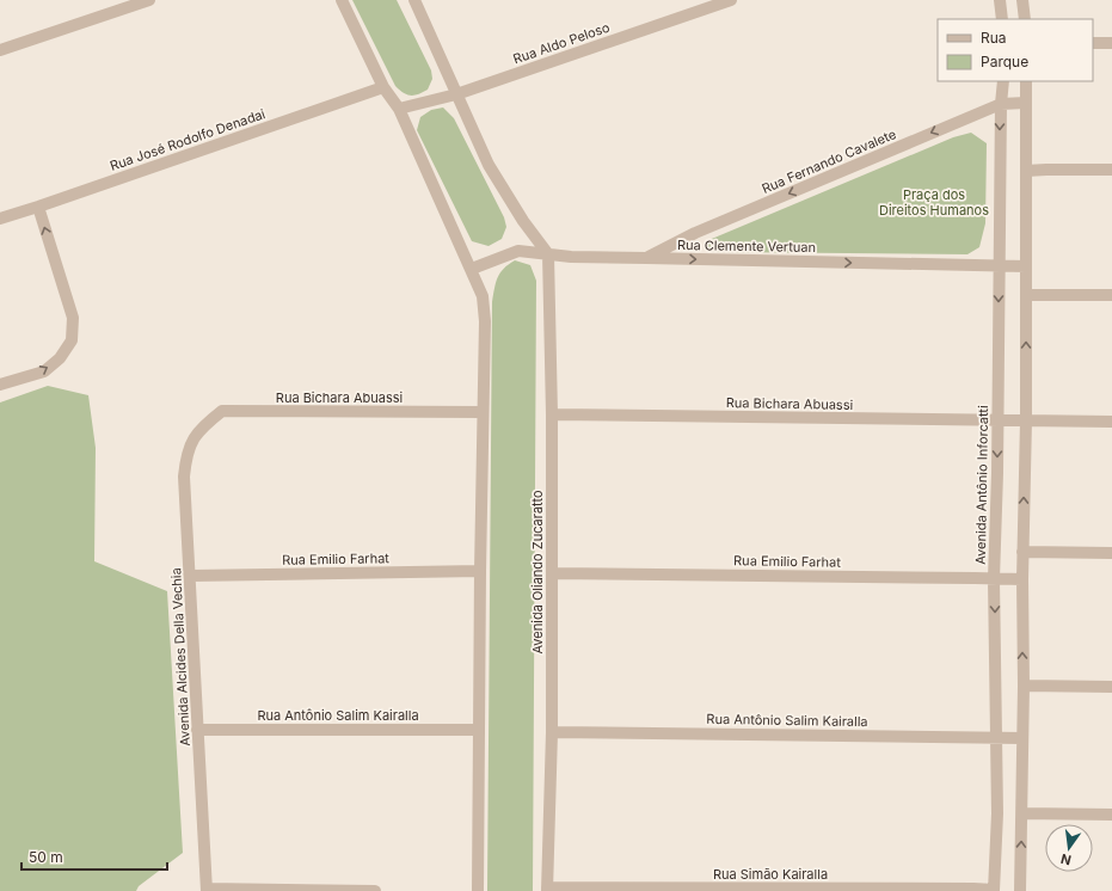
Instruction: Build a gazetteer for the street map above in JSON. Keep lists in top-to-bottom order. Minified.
{"streets":{"street":["Rua Aldo Peloso","Rua José Rodolfo Denadai","Rua Fernando Cavalete","Rua Clemente Vertuan","Rua Bichara Abuassi","Avenida Antônio Inforcatti","Rua Emilio Farhat","Avenida Oliando Zucaratto","Avenida Alcides Della Vechia","Rua Antônio Salim Kairalla","Rua Simão Kairalla"]},"crossings":[["Rua Fernando Cavalete","Rua Clemente Vertuan"],["Rua Fernando Cavalete","Avenida Antônio Inforcatti"],["Rua Clemente Vertuan","Avenida Antônio Inforcatti"],["Rua Clemente Vertuan","Avenida Oliando Zucaratto"],["Rua Bichara Abuassi","Avenida Antônio Inforcatti"],["Rua Bichara Abuassi","Avenida Oliando Zucaratto"],["Rua Bichara Abuassi","Avenida Alcides Della Vechia"],["Avenida Antônio Inforcatti","Rua Emilio Farhat"],["Avenida Antônio Inforcatti","Rua Antônio Salim Kairalla"],["Avenida Antônio Inforcatti","Rua Simão Kairalla"],["Rua Emilio Farhat","Avenida Oliando Zucaratto"],["Rua Emilio Farhat","Avenida Alcides Della Vechia"],["Avenida Oliando Zucaratto","Rua Antônio Salim Kairalla"],["Avenida Oliando Zucaratto","Rua Simão Kairalla"],["Avenida Alcides Della Vechia","Rua Antônio Salim Kairalla"]],"one_way":["Rua Fernando Cavalete","Rua Clemente Vertuan"],"parks":["Praça dos Direitos Humanos"],"legend":["Rua","Parque"],"scale_bar":"50 m","north":"bottom"}
